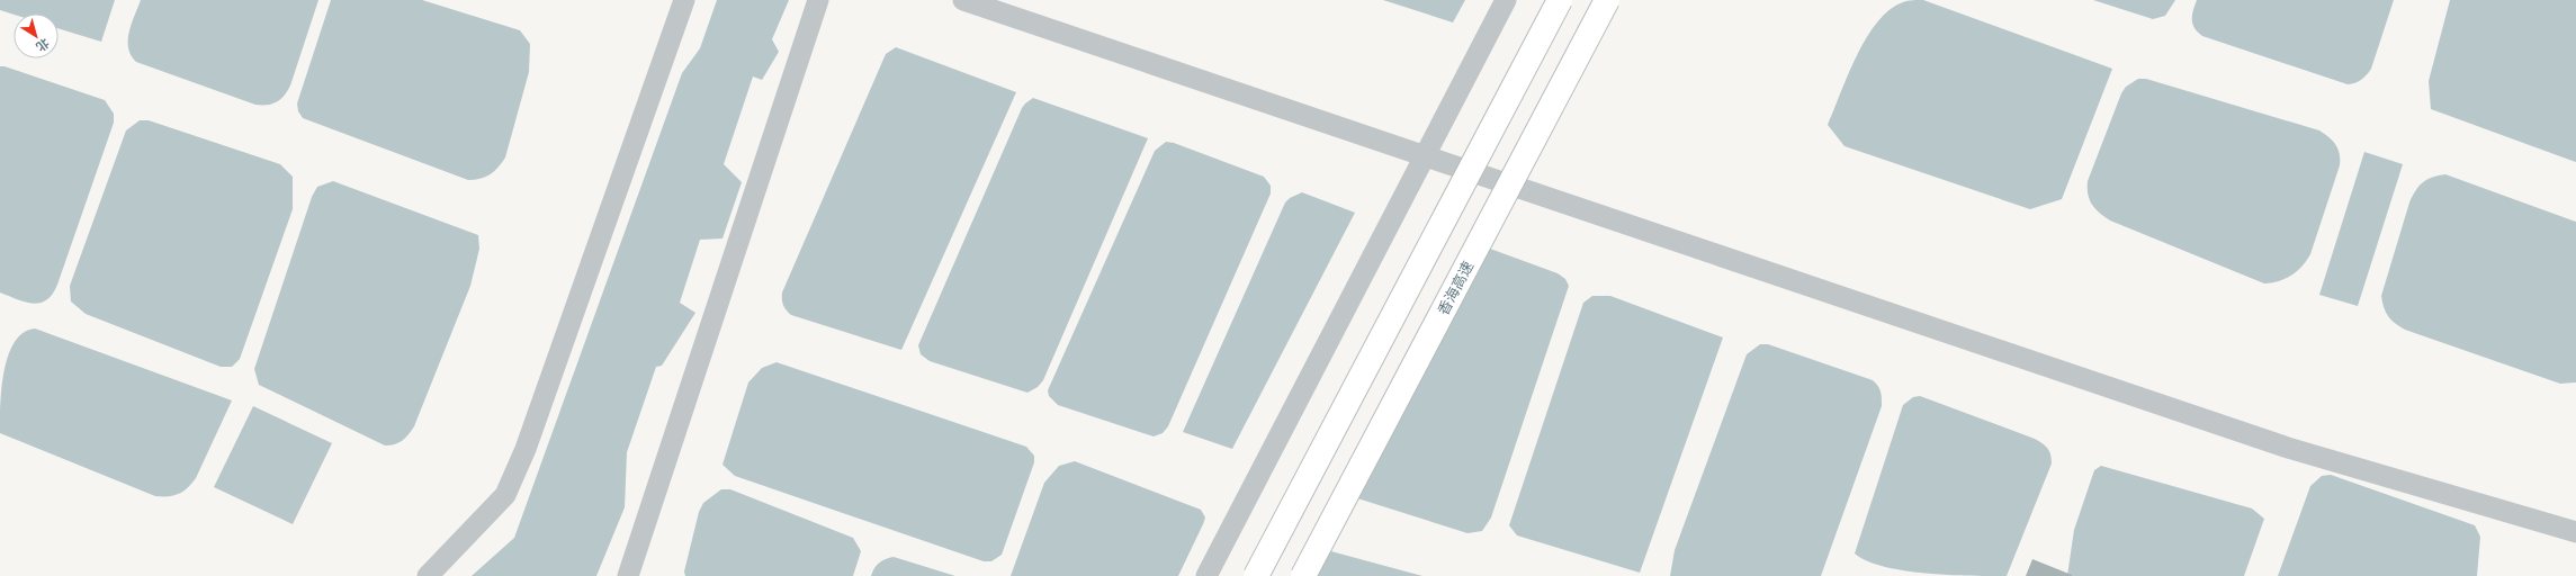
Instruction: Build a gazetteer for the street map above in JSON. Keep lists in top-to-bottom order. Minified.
{"streets":{"highway":["香海高速"]},"north":"bottom right"}
